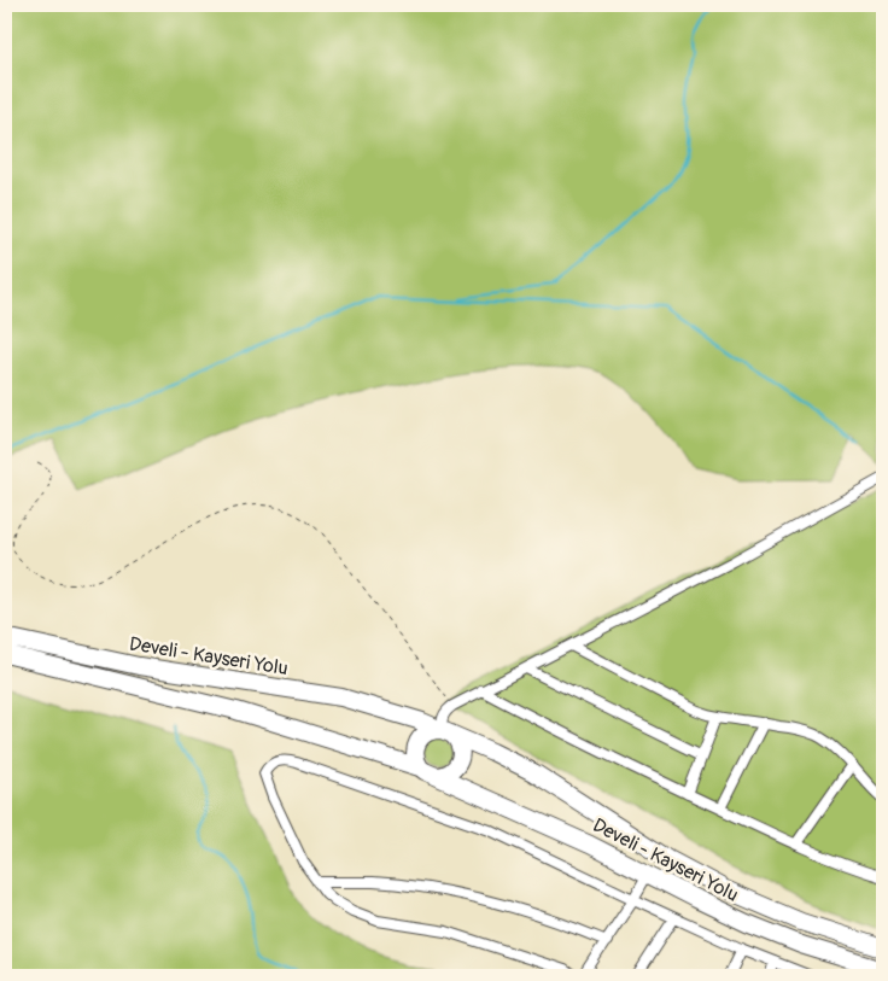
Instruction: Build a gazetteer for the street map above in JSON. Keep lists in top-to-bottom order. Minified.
{"streets":{"highway":["Develi - Kayseri Yolu"]}}
